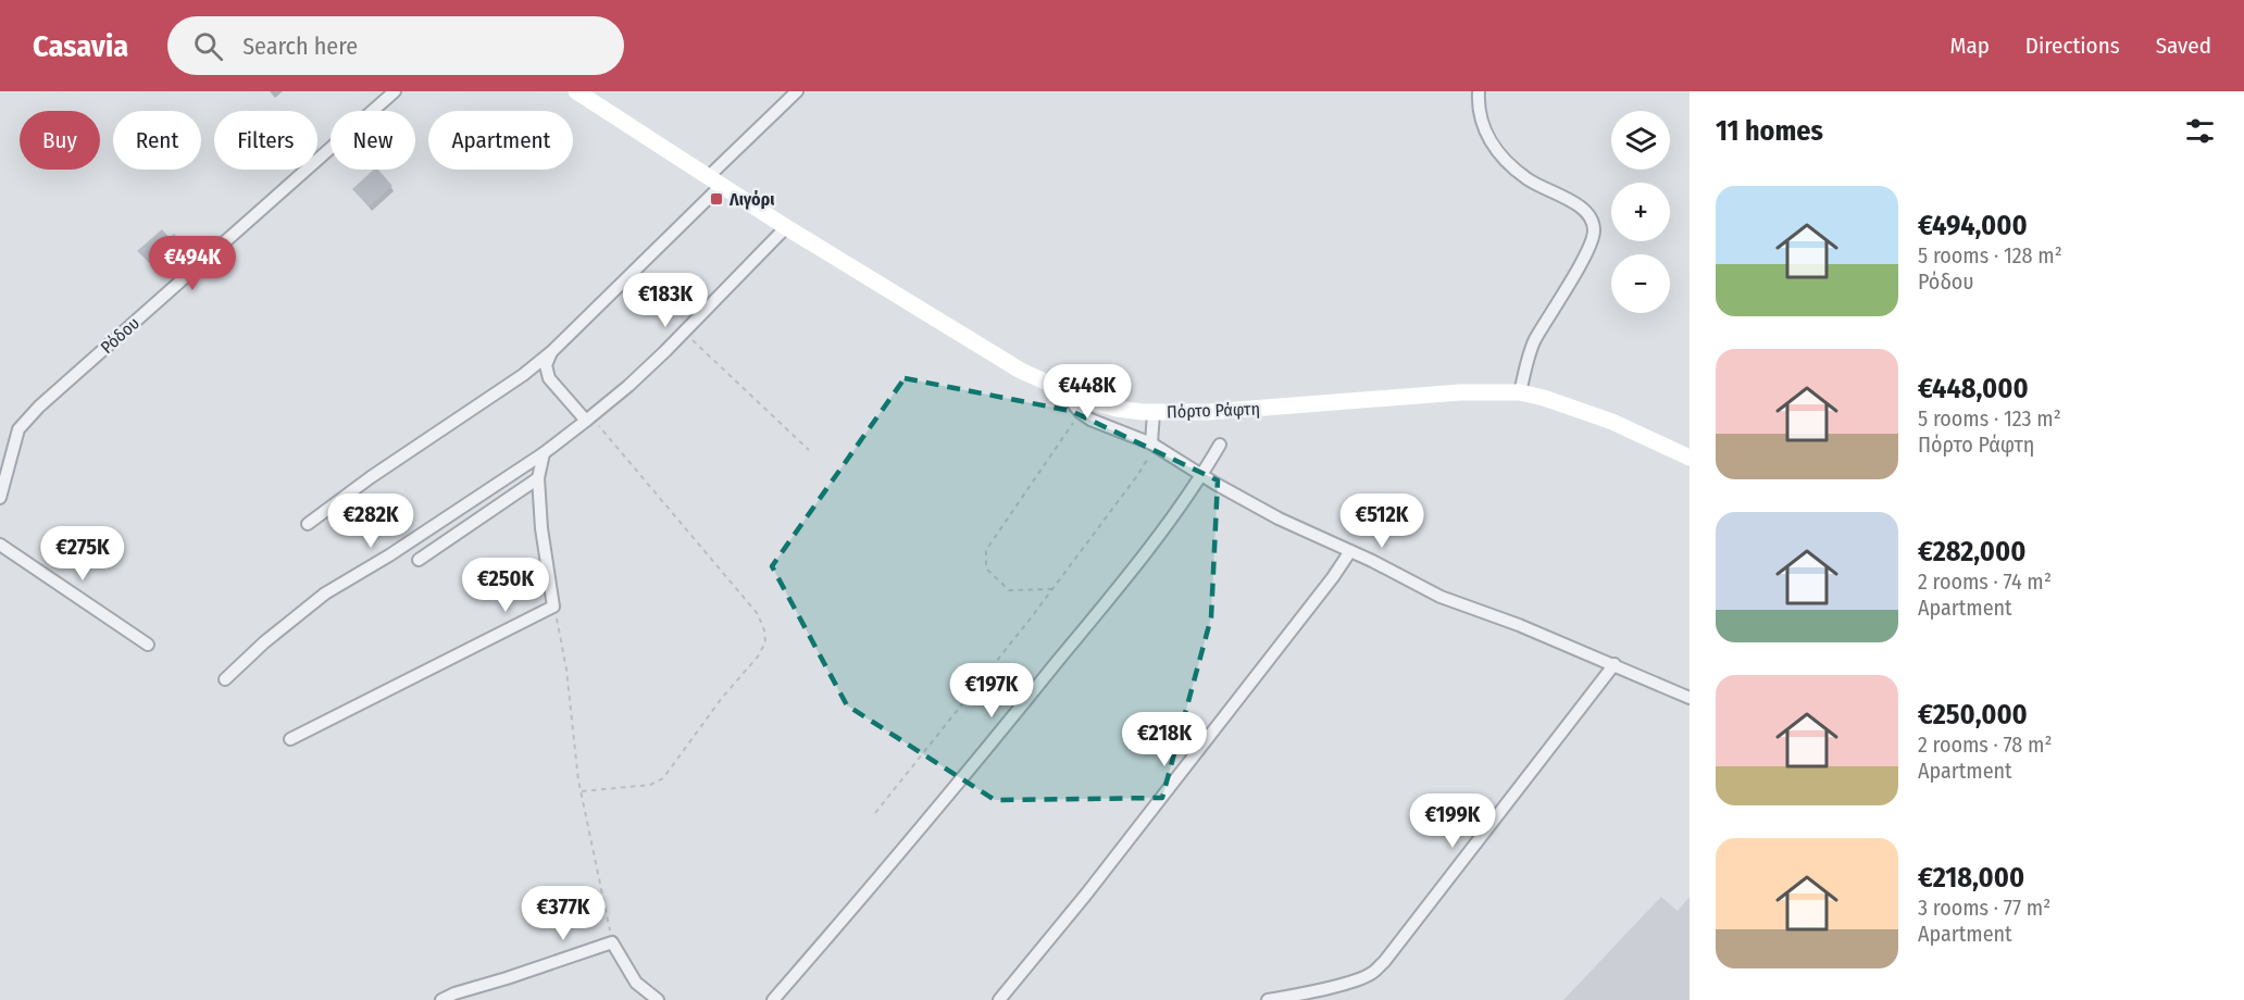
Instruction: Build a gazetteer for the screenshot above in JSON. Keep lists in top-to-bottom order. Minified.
{"streets":{"main road":["Πόρτο Ράφτη"],"street":["Ρόδου"]},"places":{"transit":["Λιγόρι"]},"page":{"header":"Casavia","search":"Search here","nav":["Map","Directions","Saved"],"heading":"11 homes","map_buttons":["+","−"],"chip":["Buy","Rent","Filters","New","Apartment"],"list":[{"name":"€494,000","note":"5 rooms · 128 m² · Ρόδου"},{"name":"€448,000","note":"5 rooms · 123 m² · Πόρτο Ράφτη"},{"name":"€282,000","note":"2 rooms · 74 m² · Apartment"},{"name":"€250,000","note":"2 rooms · 78 m² · Apartment"},{"name":"€218,000","note":"3 rooms · 77 m² · Apartment"}],"price":["€494K","€183K","€448K","€282K","€512K","€275K","€250K","€197K","€218K","€199K","€377K"]}}
